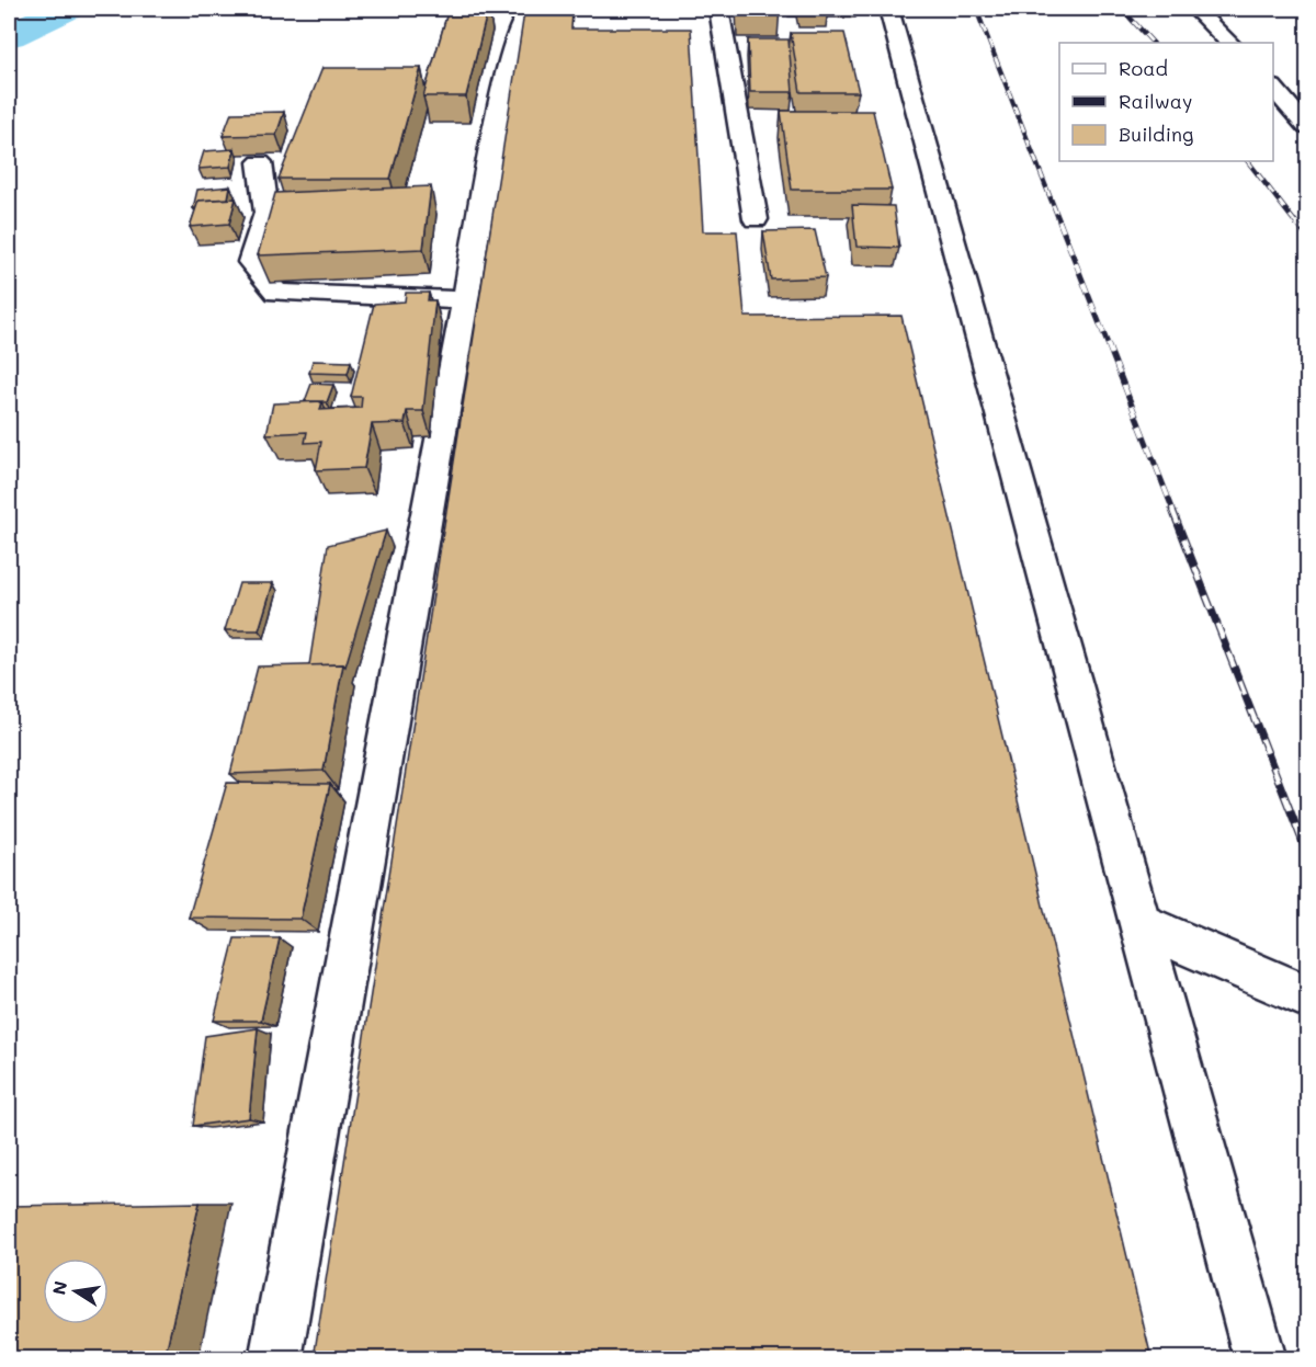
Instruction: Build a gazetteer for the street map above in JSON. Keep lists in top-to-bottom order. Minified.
{"legend":["Road","Railway","Building"],"north":"left"}
